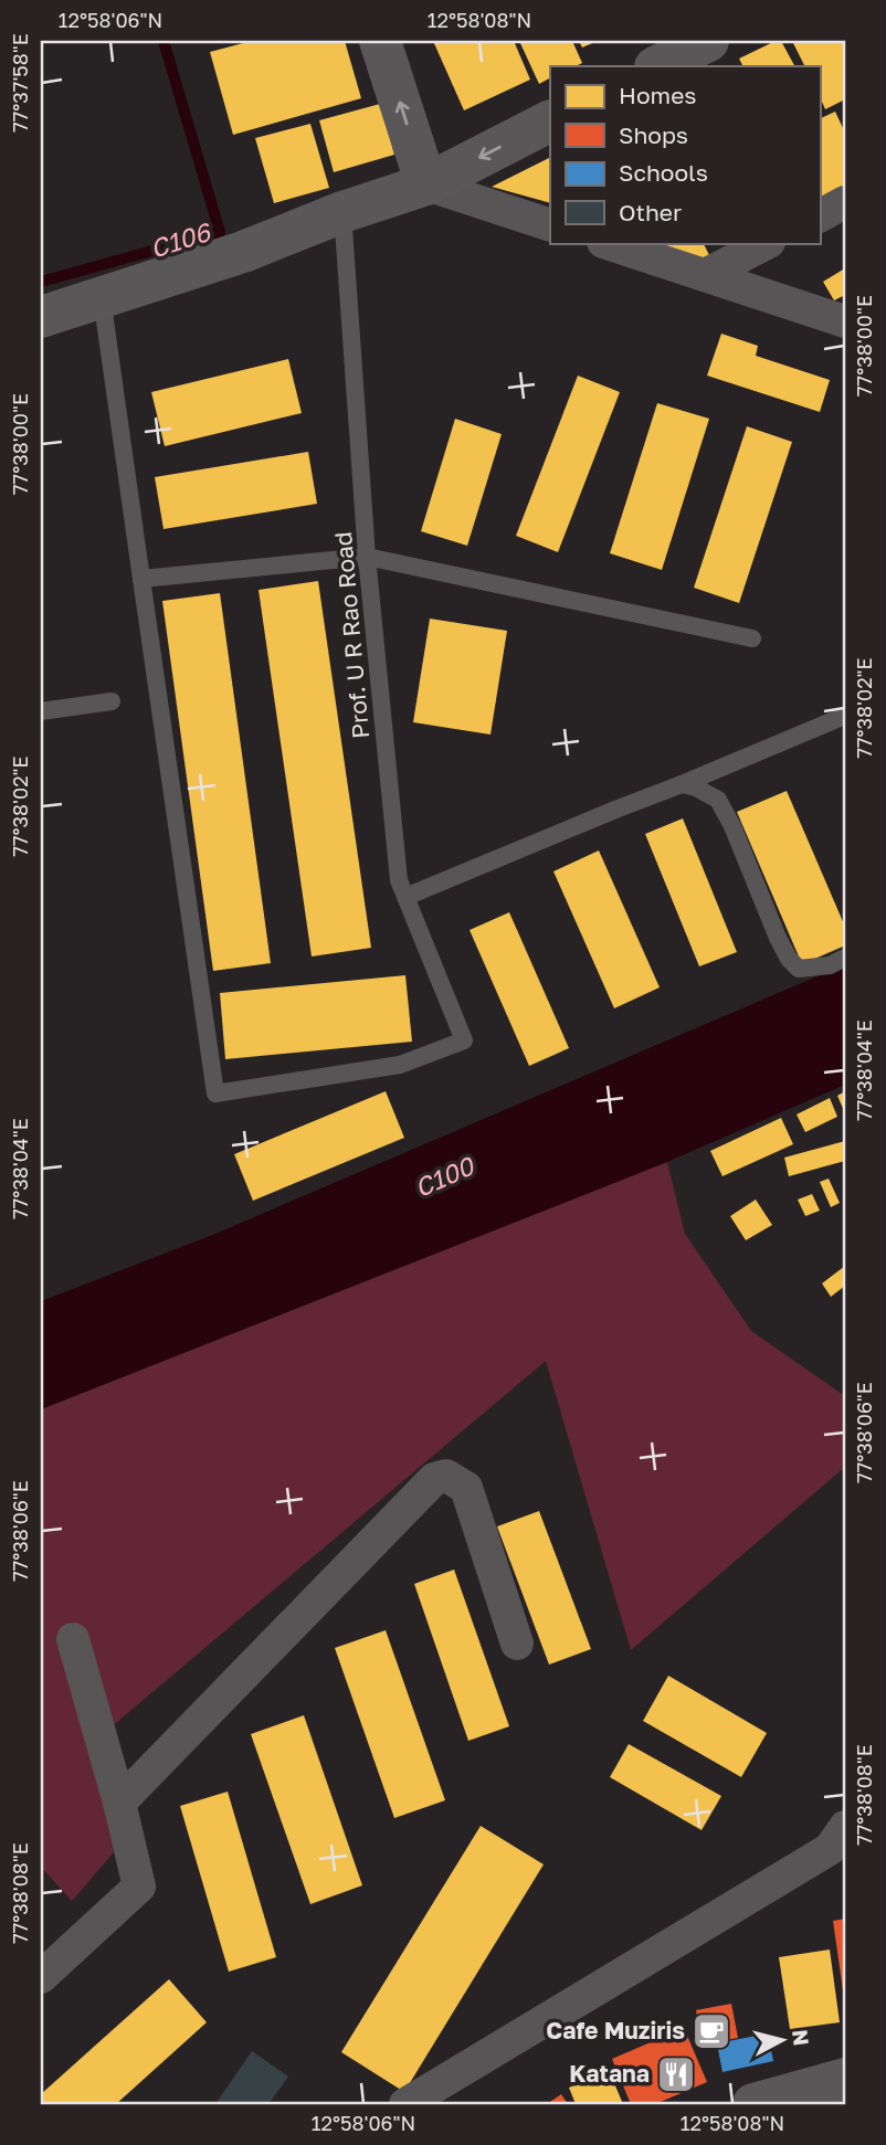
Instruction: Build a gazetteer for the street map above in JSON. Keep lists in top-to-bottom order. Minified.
{"streets":{"lane":["Prof. U R Rao Road"]},"water":["C106","C100"],"places":{"cafe":["Cafe Muziris"],"restaurant":["Katana"]},"legend":["Homes","Shops","Schools","Other"],"north":"right","coordinates":["12°58'06\"N","12°58'08\"N","77°37'58\"E","77°38'00\"E","77°38'02\"E","77°38'04\"E","77°38'06\"E","77°38'08\"E"]}
